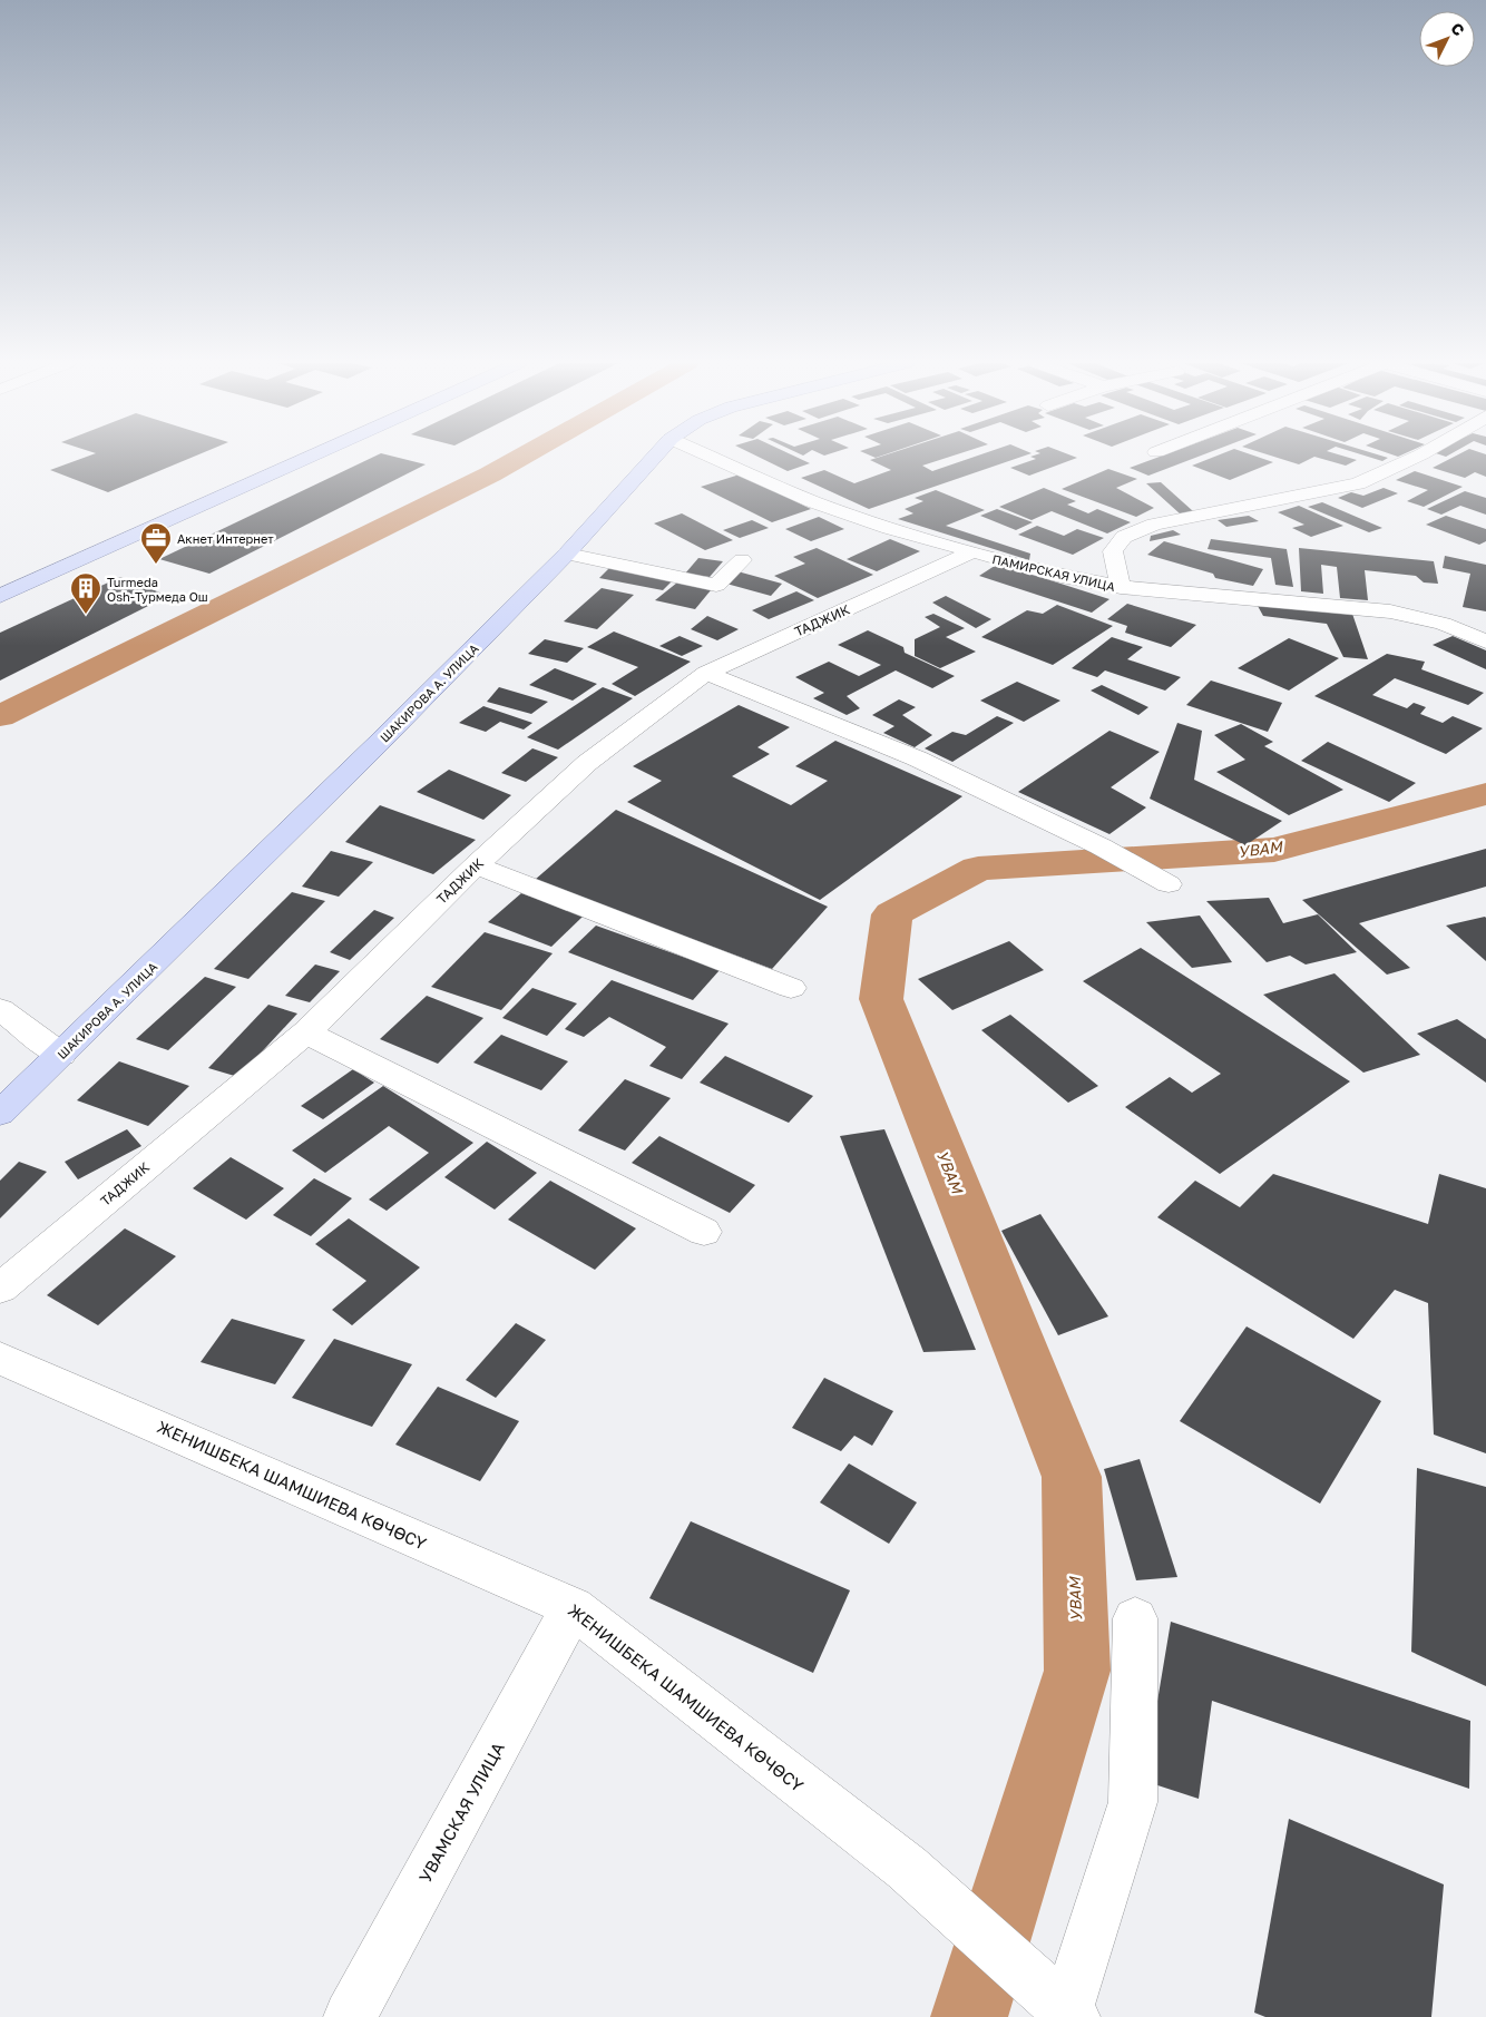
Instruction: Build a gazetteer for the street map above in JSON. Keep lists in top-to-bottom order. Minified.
{"streets":{"main road":["ШАКИРОВА А. УЛИЦА"],"street":["ПАМИРСКАЯ УЛИЦА","ТАДЖИК","ЖЕНИШБЕКА ШАМШИЕВА КӨЧӨСҮ","УВАМСКАЯ УЛИЦА"]},"crossings":[["ПАМИРСКАЯ УЛИЦА","ТАДЖИК"],["ЖЕНИШБЕКА ШАМШИЕВА КӨЧӨСҮ","УВАМСКАЯ УЛИЦА"]],"water":["УВАМ"],"places":{"office":["Акнет Интернет"],"building":["Turmeda Osh-Турмеда Ош"]},"north":"top right"}
